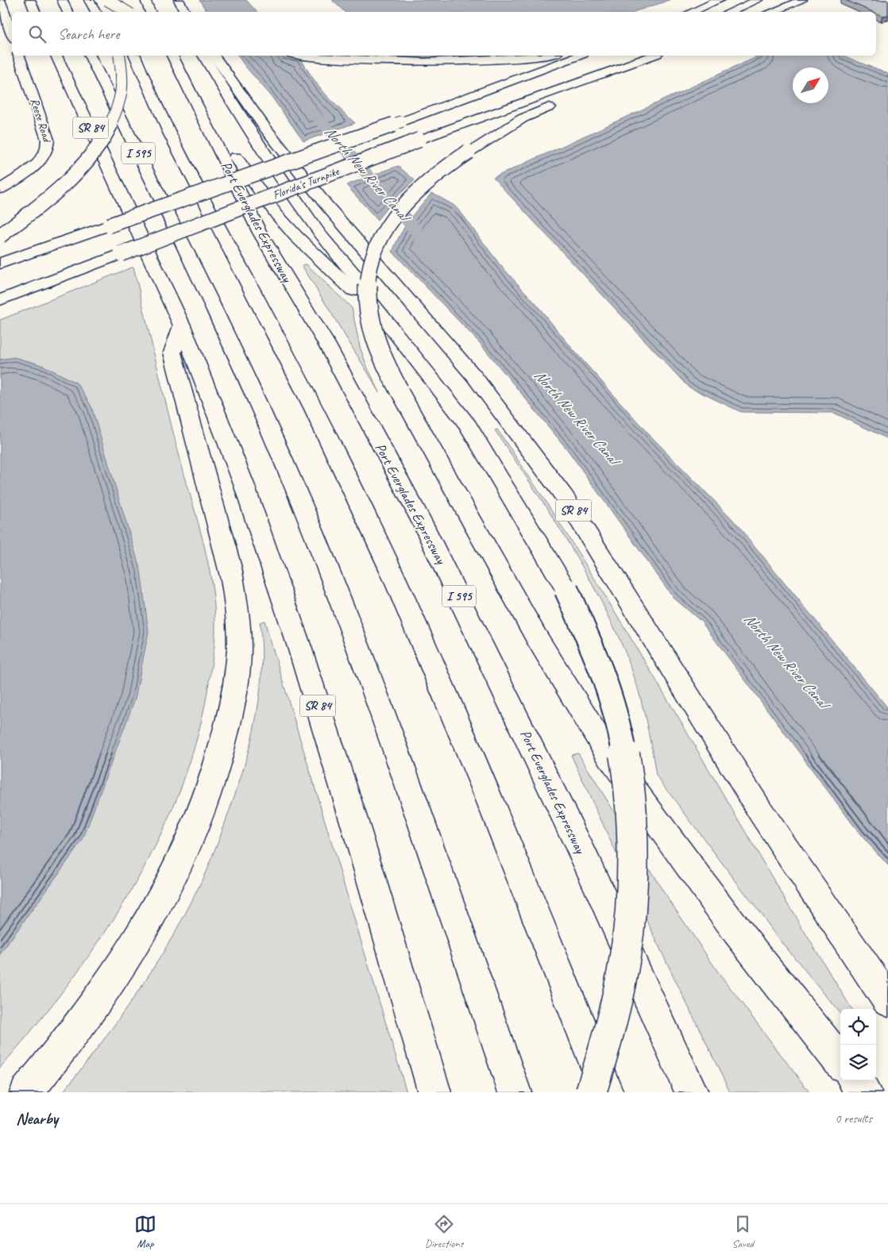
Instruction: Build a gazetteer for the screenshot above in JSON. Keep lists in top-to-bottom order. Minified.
{"streets":{"main road":["Reese Road","SR 84","I 595","Florida's Turnpike","Port Everglades Expressway"]},"water":["North New River Canal"],"north":"top right","page":{"search":"Search here","heading":["Nearby","0 results"],"nav":["Map","Directions","Saved"]}}
